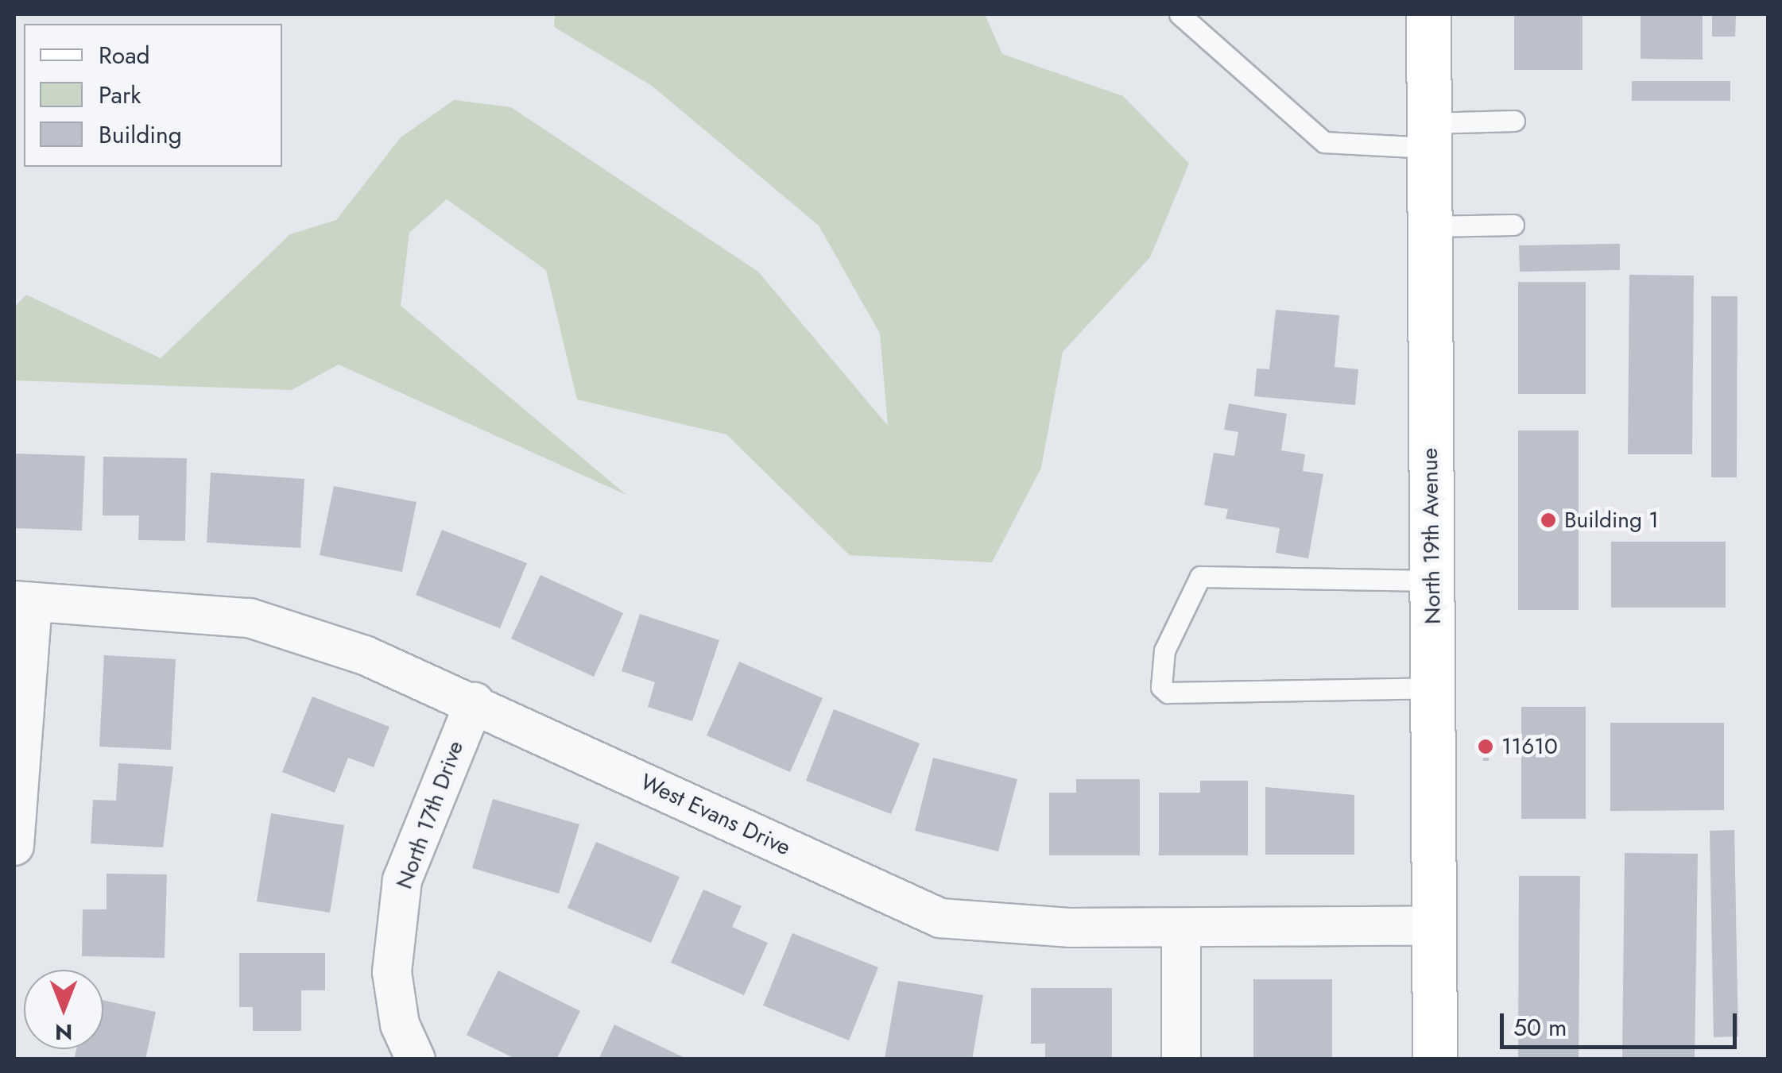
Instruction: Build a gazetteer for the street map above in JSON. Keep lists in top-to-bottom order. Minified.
{"streets":{"main road":["North 19th Avenue"],"street":["North 17th Drive","West Evans Drive"]},"crossings":[["North 19th Avenue","West Evans Drive"],["North 17th Drive","West Evans Drive"]],"places":["Building 1","11610"],"legend":["Road","Park","Building"],"scale_bar":"50 m","north":"bottom"}
